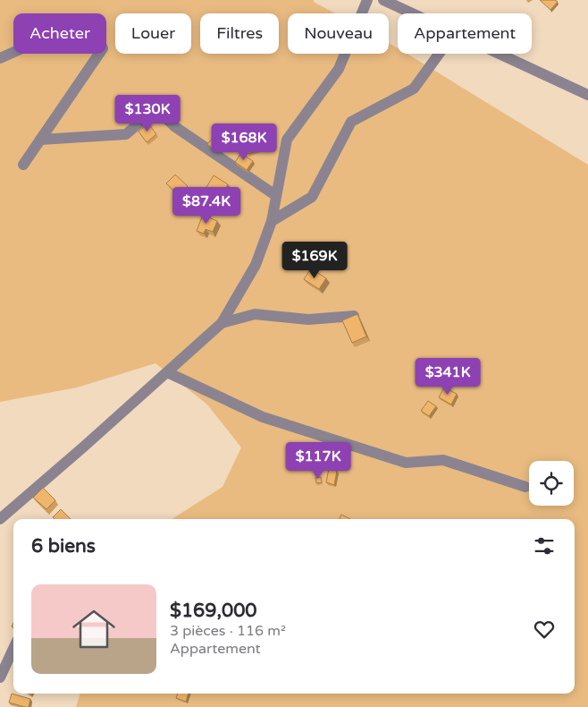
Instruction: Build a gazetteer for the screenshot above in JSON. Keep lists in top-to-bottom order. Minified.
{"page":{"chip":["Acheter","Louer","Filtres","Nouveau","Appartement"],"price":["$130K","$168K","$87.4K","$169K","$341K","$117K"],"heading":"6 biens","list":[{"name":"$169,000","note":"3 pièces · 116 m² · Appartement"}]}}
